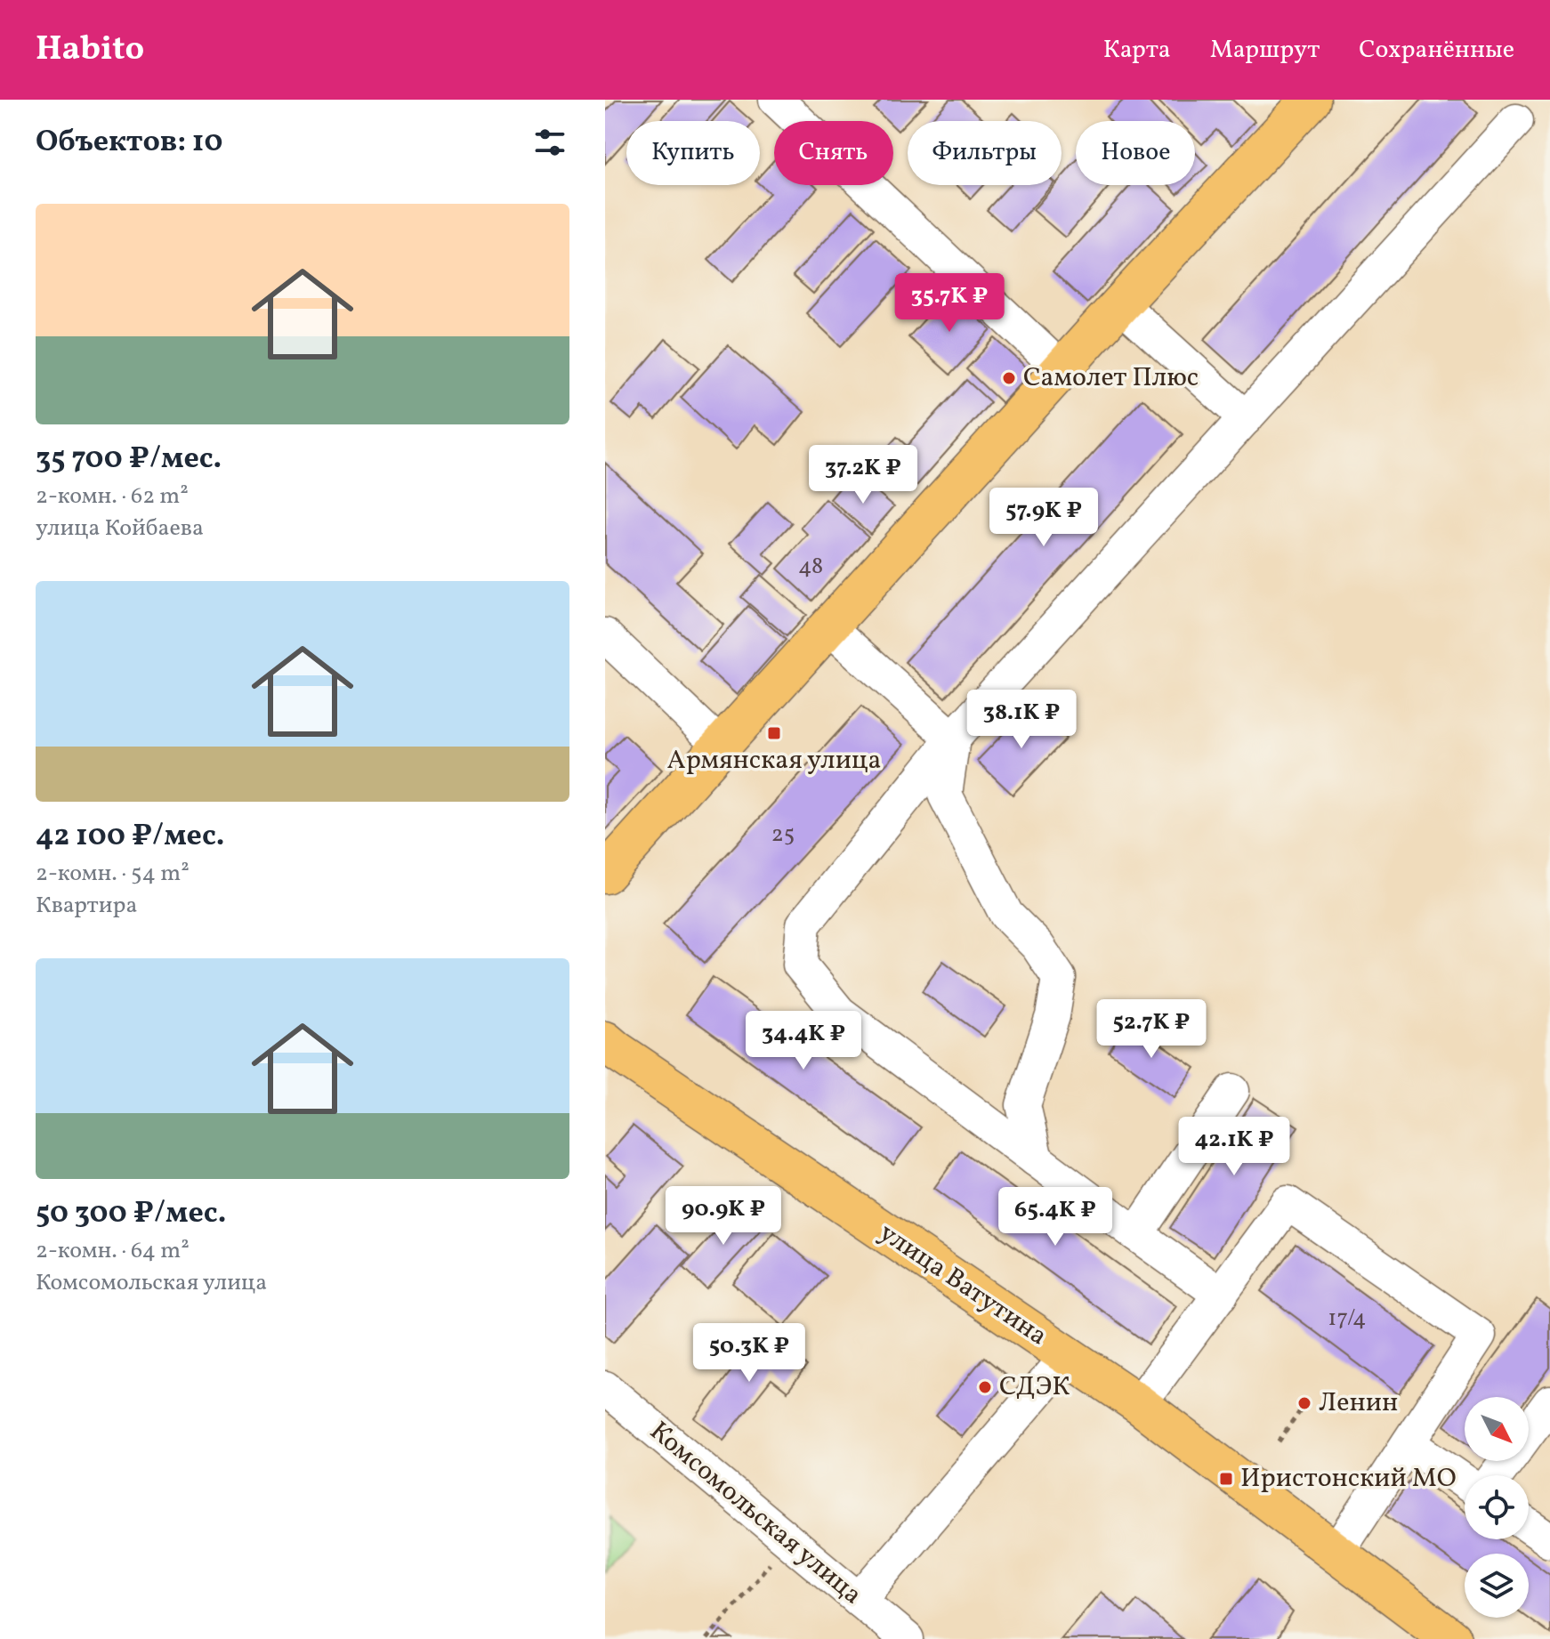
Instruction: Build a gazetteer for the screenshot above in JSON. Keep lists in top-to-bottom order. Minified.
{"streets":{"main road":["улица Ватутина"],"street":["Комсомольская улица"]},"places":{"other":["Самолет Плюс","СДЭК","Ленин"],"transit":["Армянская улица","Иристонский МО"]},"house_numbers":["48","25","17/4"],"north":"bottom right","page":{"header":"Habito","nav":["Карта","Маршрут","Сохранённые"],"heading":"Объектов: 10","chip":["Купить","Снять","Фильтры","Новое"],"list":[{"name":"35 700 ₽/мес.","note":"2-комн. · 62 m² · улица Койбаева"},{"name":"42 100 ₽/мес.","note":"2-комн. · 54 m² · Квартира"},{"name":"50 300 ₽/мес.","note":"2-комн. · 64 m² · Комсомольская улица"}],"price":["35.7K ₽","37.2K ₽","57.9K ₽","38.1K ₽","52.7K ₽","34.4K ₽","42.1K ₽","90.9K ₽","65.4K ₽","50.3K ₽"]}}
